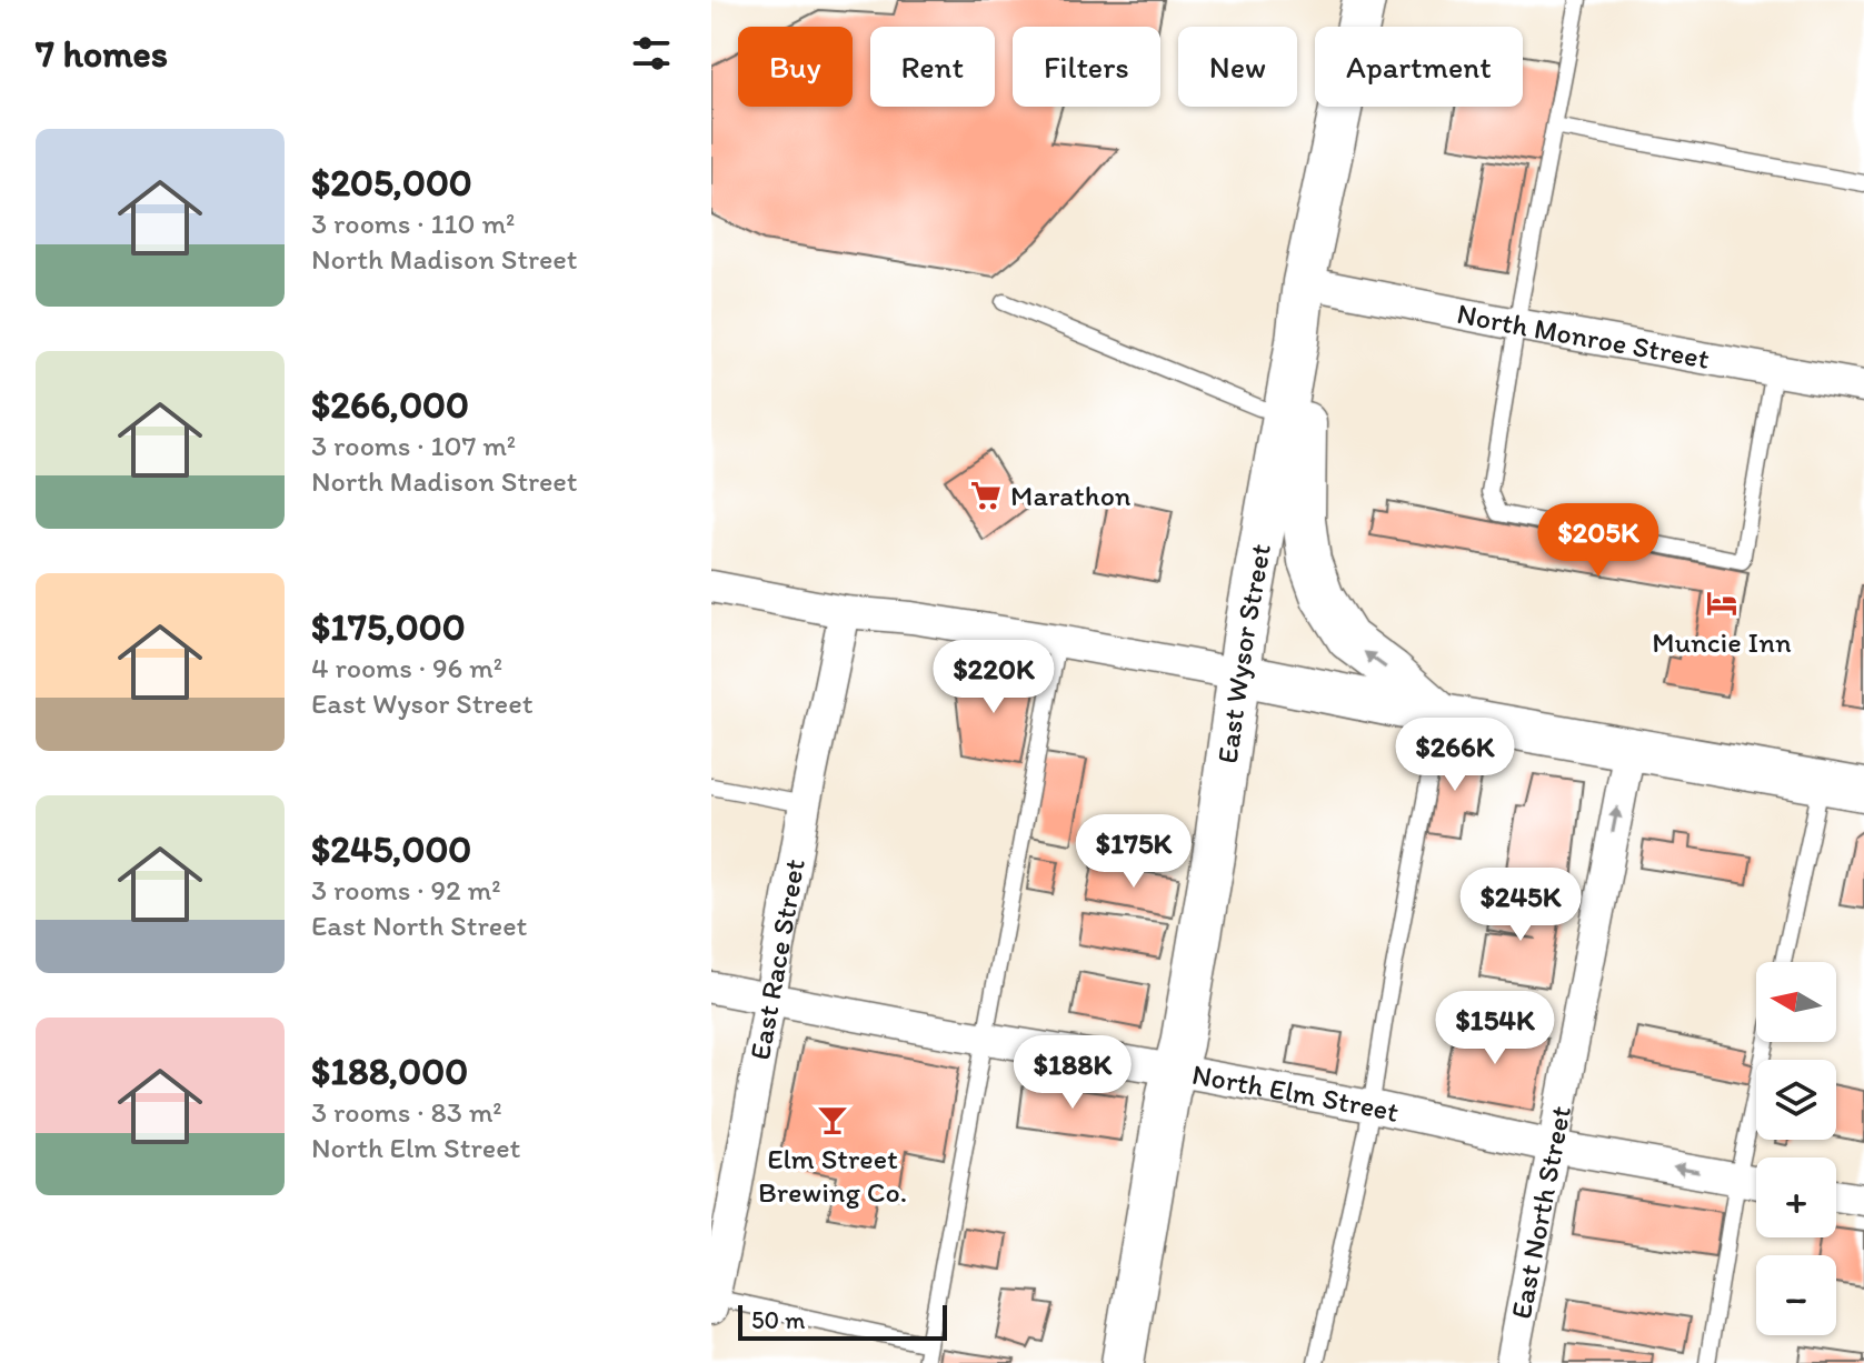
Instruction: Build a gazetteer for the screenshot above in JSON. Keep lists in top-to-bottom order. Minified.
{"streets":{"main road":["East Wysor Street"],"street":["North Monroe Street","East Race Street","North Elm Street","East North Street"]},"crossings":[["North Monroe Street","East Wysor Street"],["East Wysor Street","North Elm Street"],["East Race Street","North Elm Street"],["North Elm Street","East North Street"]],"one_way":["East North Street"],"places":{"supermarket":["Marathon"],"hotel":["Muncie Inn"],"bar":["Elm Street Brewing Co."]},"scale_bar":"50 m","north":"left","page":{"heading":"7 homes","chip":["Buy","Rent","Filters","New","Apartment"],"list":[{"name":"$205,000","note":"3 rooms · 110 m² · North Madison Street"},{"name":"$266,000","note":"3 rooms · 107 m² · North Madison Street"},{"name":"$175,000","note":"4 rooms · 96 m² · East Wysor Street"},{"name":"$245,000","note":"3 rooms · 92 m² · East North Street"},{"name":"$188,000","note":"3 rooms · 83 m² · North Elm Street"}],"price":["$205K","$220K","$266K","$175K","$245K","$154K","$188K"],"map_buttons":["+","−"],"scale":"50 m"}}
